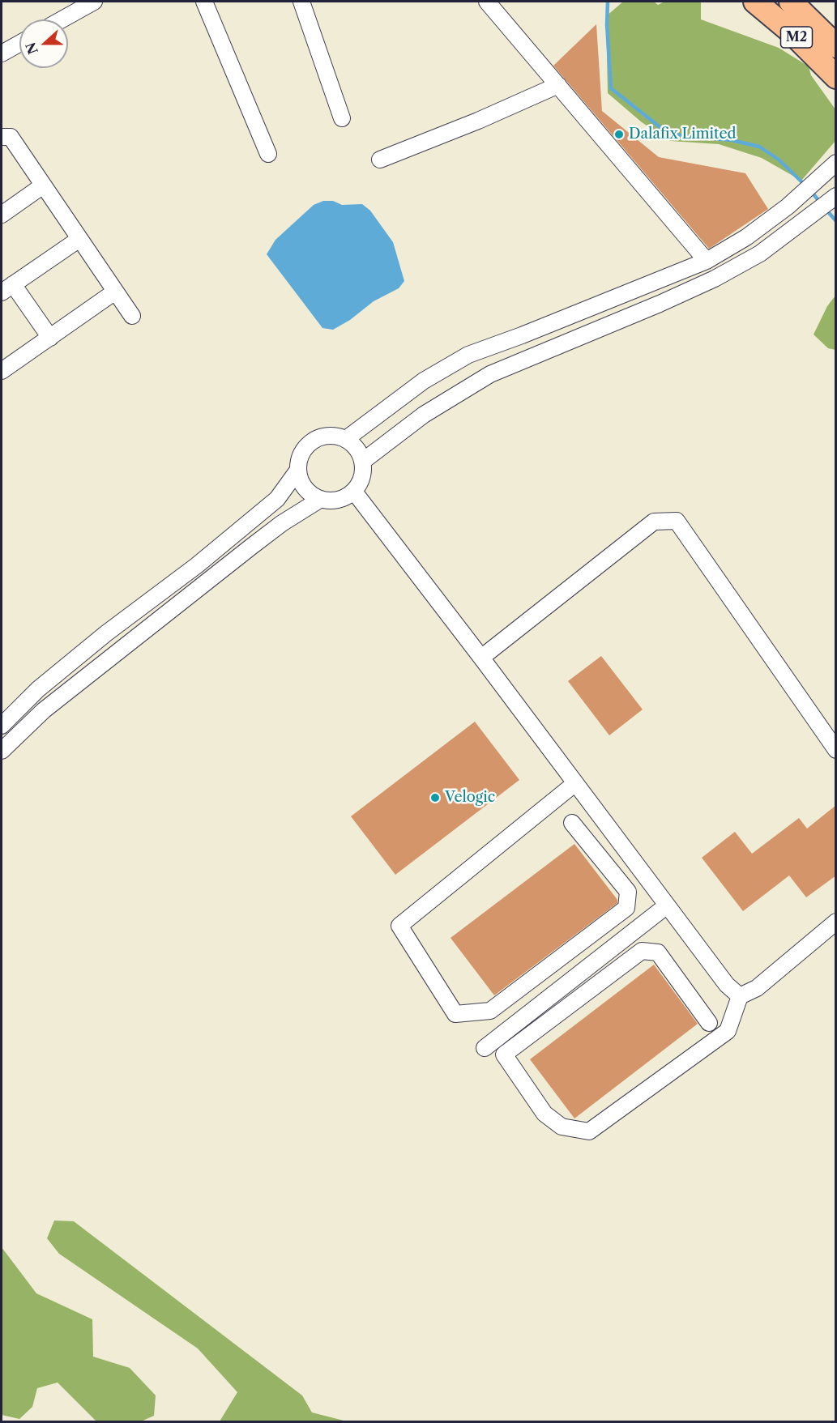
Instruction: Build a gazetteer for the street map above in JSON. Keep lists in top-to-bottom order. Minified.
{"streets":{"highway":["M2"]},"places":["Dalafix Limited","Velogic"],"north":"left"}
